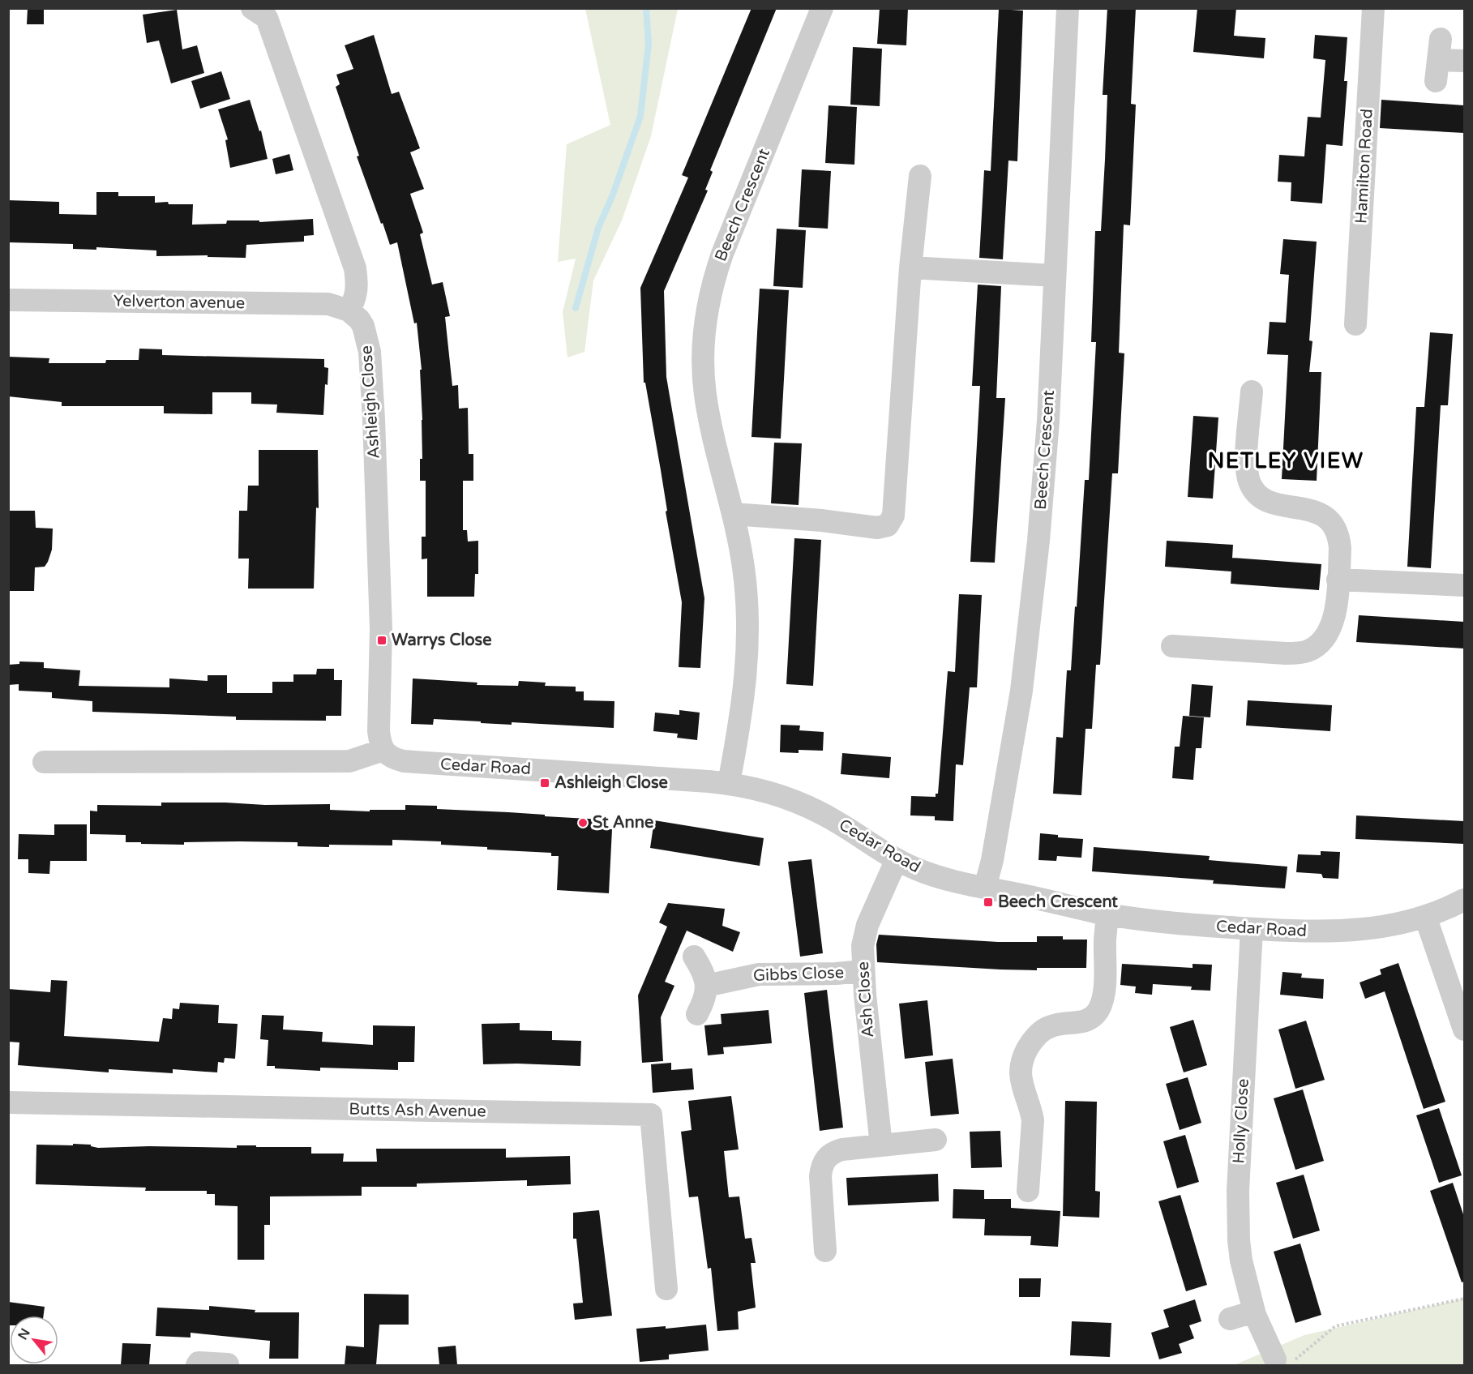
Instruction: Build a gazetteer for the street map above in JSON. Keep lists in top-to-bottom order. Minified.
{"streets":{"street":["Hamilton Road","Beech Crescent","Yelverton avenue","Ashleigh Close","Cedar Road","Gibbs Close","Ash Close","Butts Ash Avenue","Holly Close"]},"crossings":[["Beech Crescent","Cedar Road"],["Yelverton avenue","Ashleigh Close"],["Ashleigh Close","Cedar Road"],["Cedar Road","Ash Close"],["Cedar Road","Holly Close"],["Gibbs Close","Ash Close"]],"districts":["NETLEY VIEW"],"places":{"transit":["Warrys Close","Ashleigh Close","Beech Crescent"],"other":["St Anne"]},"north":"top left"}
